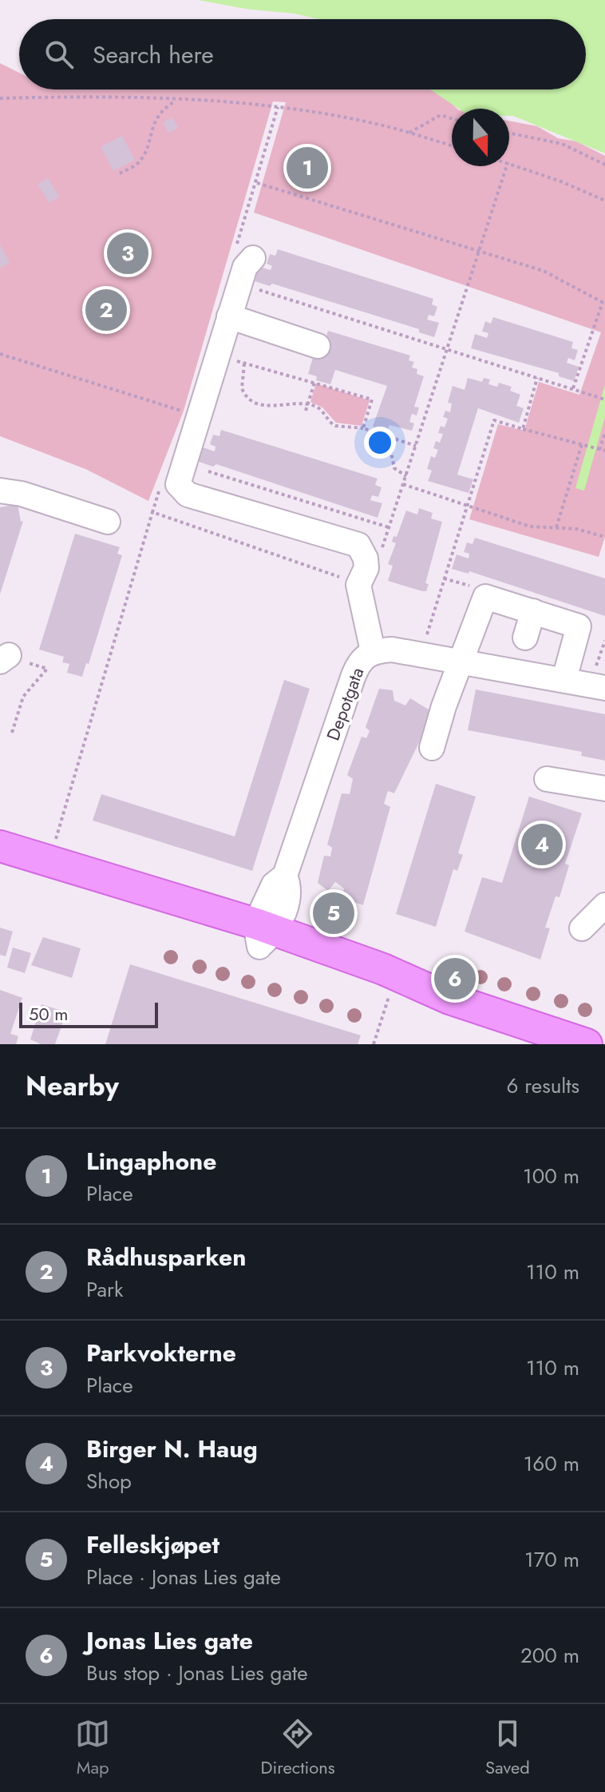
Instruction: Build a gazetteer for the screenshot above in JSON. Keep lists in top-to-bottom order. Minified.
{"streets":{"street":["Depotgata"]},"scale_bar":"50 m","north":"bottom","page":{"search":"Search here","pins":["1","3","2","4","5","6"],"scale":"50 m","heading":["Nearby","6 results"],"list":[{"mark":"1","name":"Lingaphone","note":"Place","value":"100 m"},{"mark":"2","name":"Rådhusparken","note":"Park","value":"110 m"},{"mark":"3","name":"Parkvokterne","note":"Place","value":"110 m"},{"mark":"4","name":"Birger N. Haug","note":"Shop","value":"160 m"},{"mark":"5","name":"Felleskjøpet","note":"Place · Jonas Lies gate","value":"170 m"},{"mark":"6","name":"Jonas Lies gate","note":"Bus stop · Jonas Lies gate","value":"200 m"}],"nav":["Map","Directions","Saved"]}}
